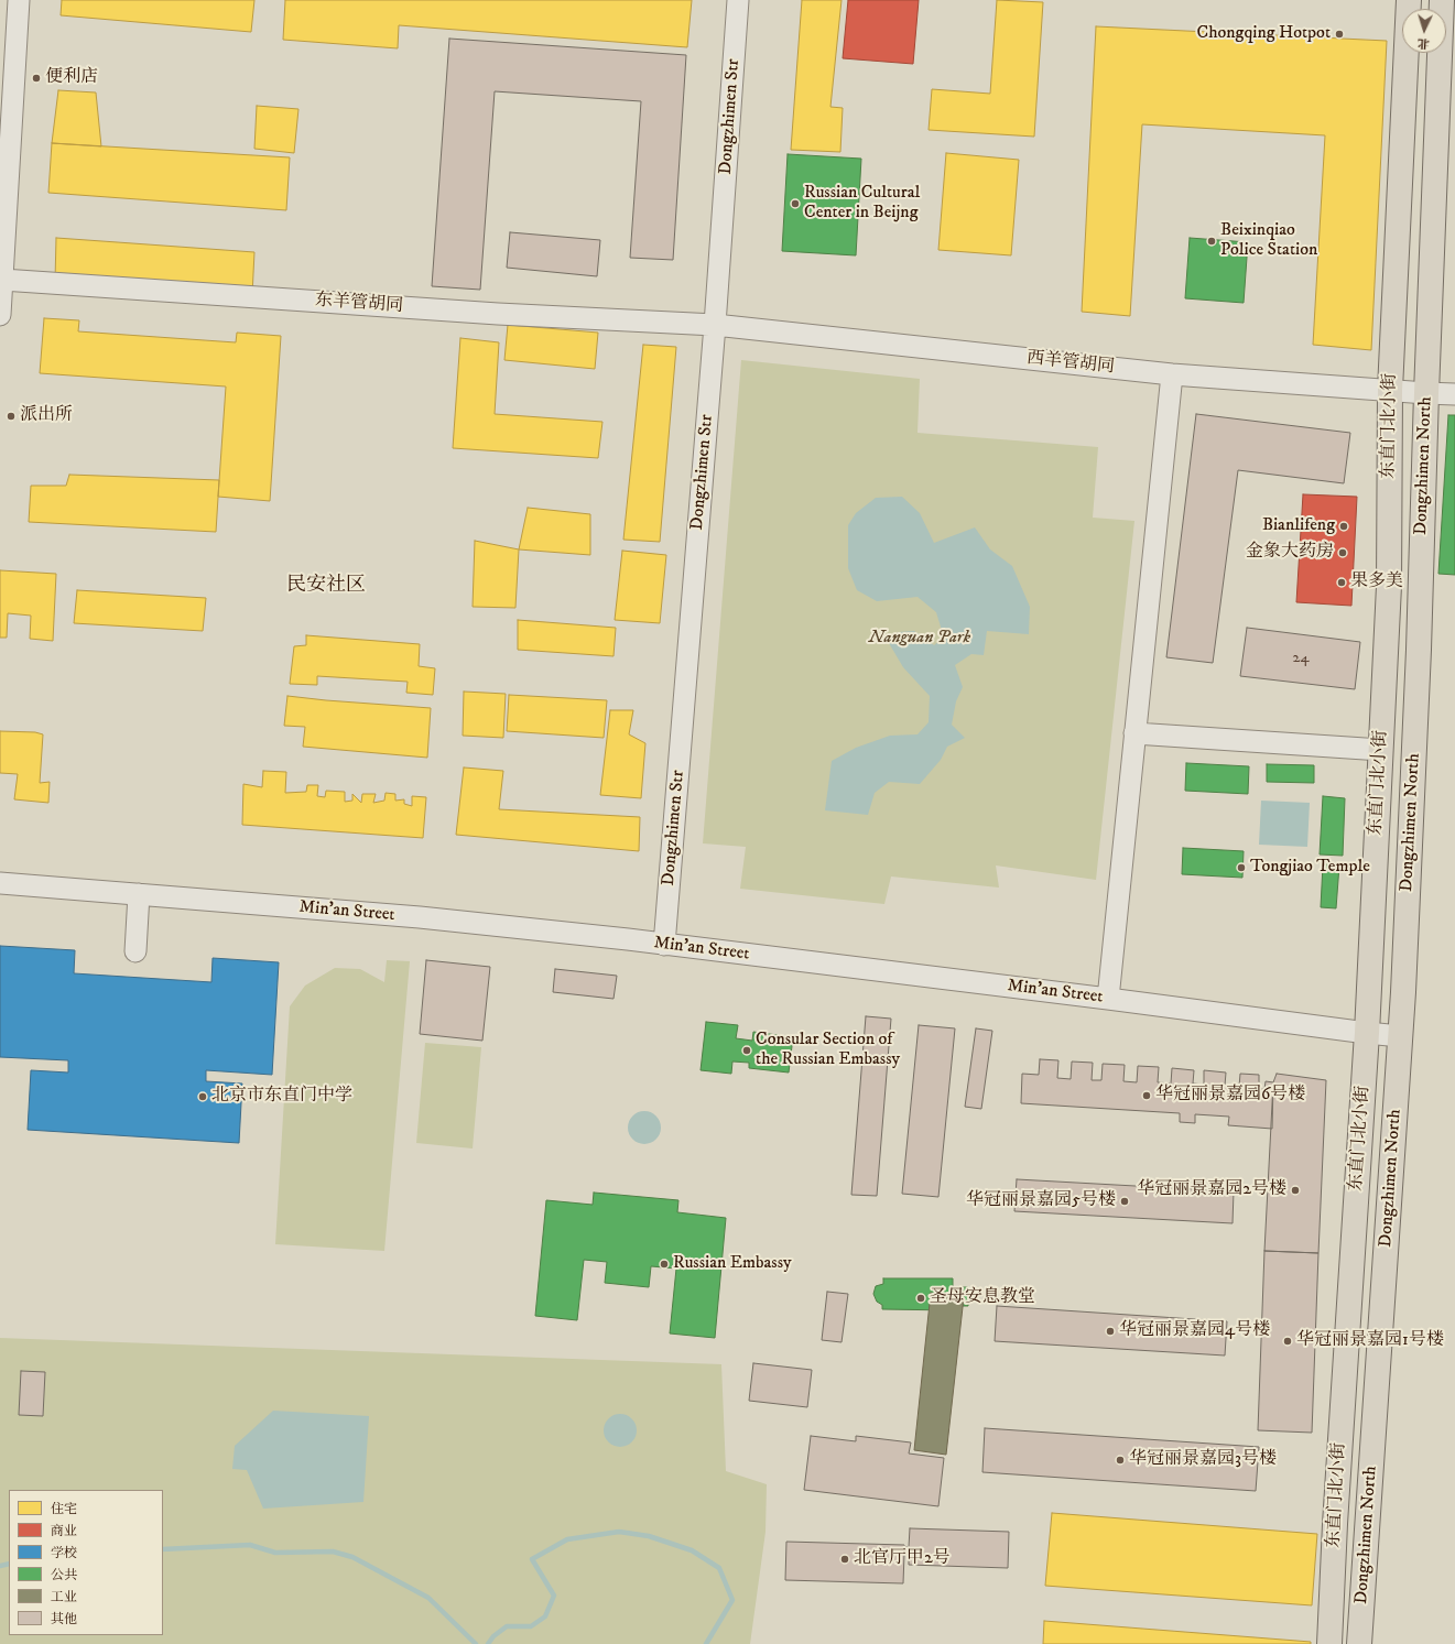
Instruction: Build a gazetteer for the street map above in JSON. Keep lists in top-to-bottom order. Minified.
{"streets":{"main road":["东直门北小街","Dongzhimen North"],"street":["Dongzhimen Str","东羊管胡同","西羊管胡同","Min'an Street"]},"crossings":[["Dongzhimen Str","东羊管胡同"],["Dongzhimen Str","西羊管胡同"],["Dongzhimen Str","Min'an Street"],["东羊管胡同","西羊管胡同"],["西羊管胡同","东直门北小街"],["西羊管胡同","Dongzhimen North"],["东直门北小街","Min'an Street"],["Dongzhimen North","Min'an Street"]],"districts":["民安社区"],"parks":["Nanguan Park"],"places":["Chongqing Hotpot","便利店","Russian Cultural Center in Beijng","Beixinqiao Police Station","派出所","Bianlifeng","金象大药房","果多美","Tongjiao Temple","Consular Section of the Russian Embassy","华冠丽景嘉园6号楼","北京市东直门中学","华冠丽景嘉园2号楼","华冠丽景嘉园5号楼","Russian Embassy","圣母安息教堂","华冠丽景嘉园4号楼","华冠丽景嘉园1号楼","华冠丽景嘉园3号楼","北官厅甲2号"],"house_numbers":["24"],"legend":["住宅","商业","学校","公共","工业","其他"],"north":"bottom"}
